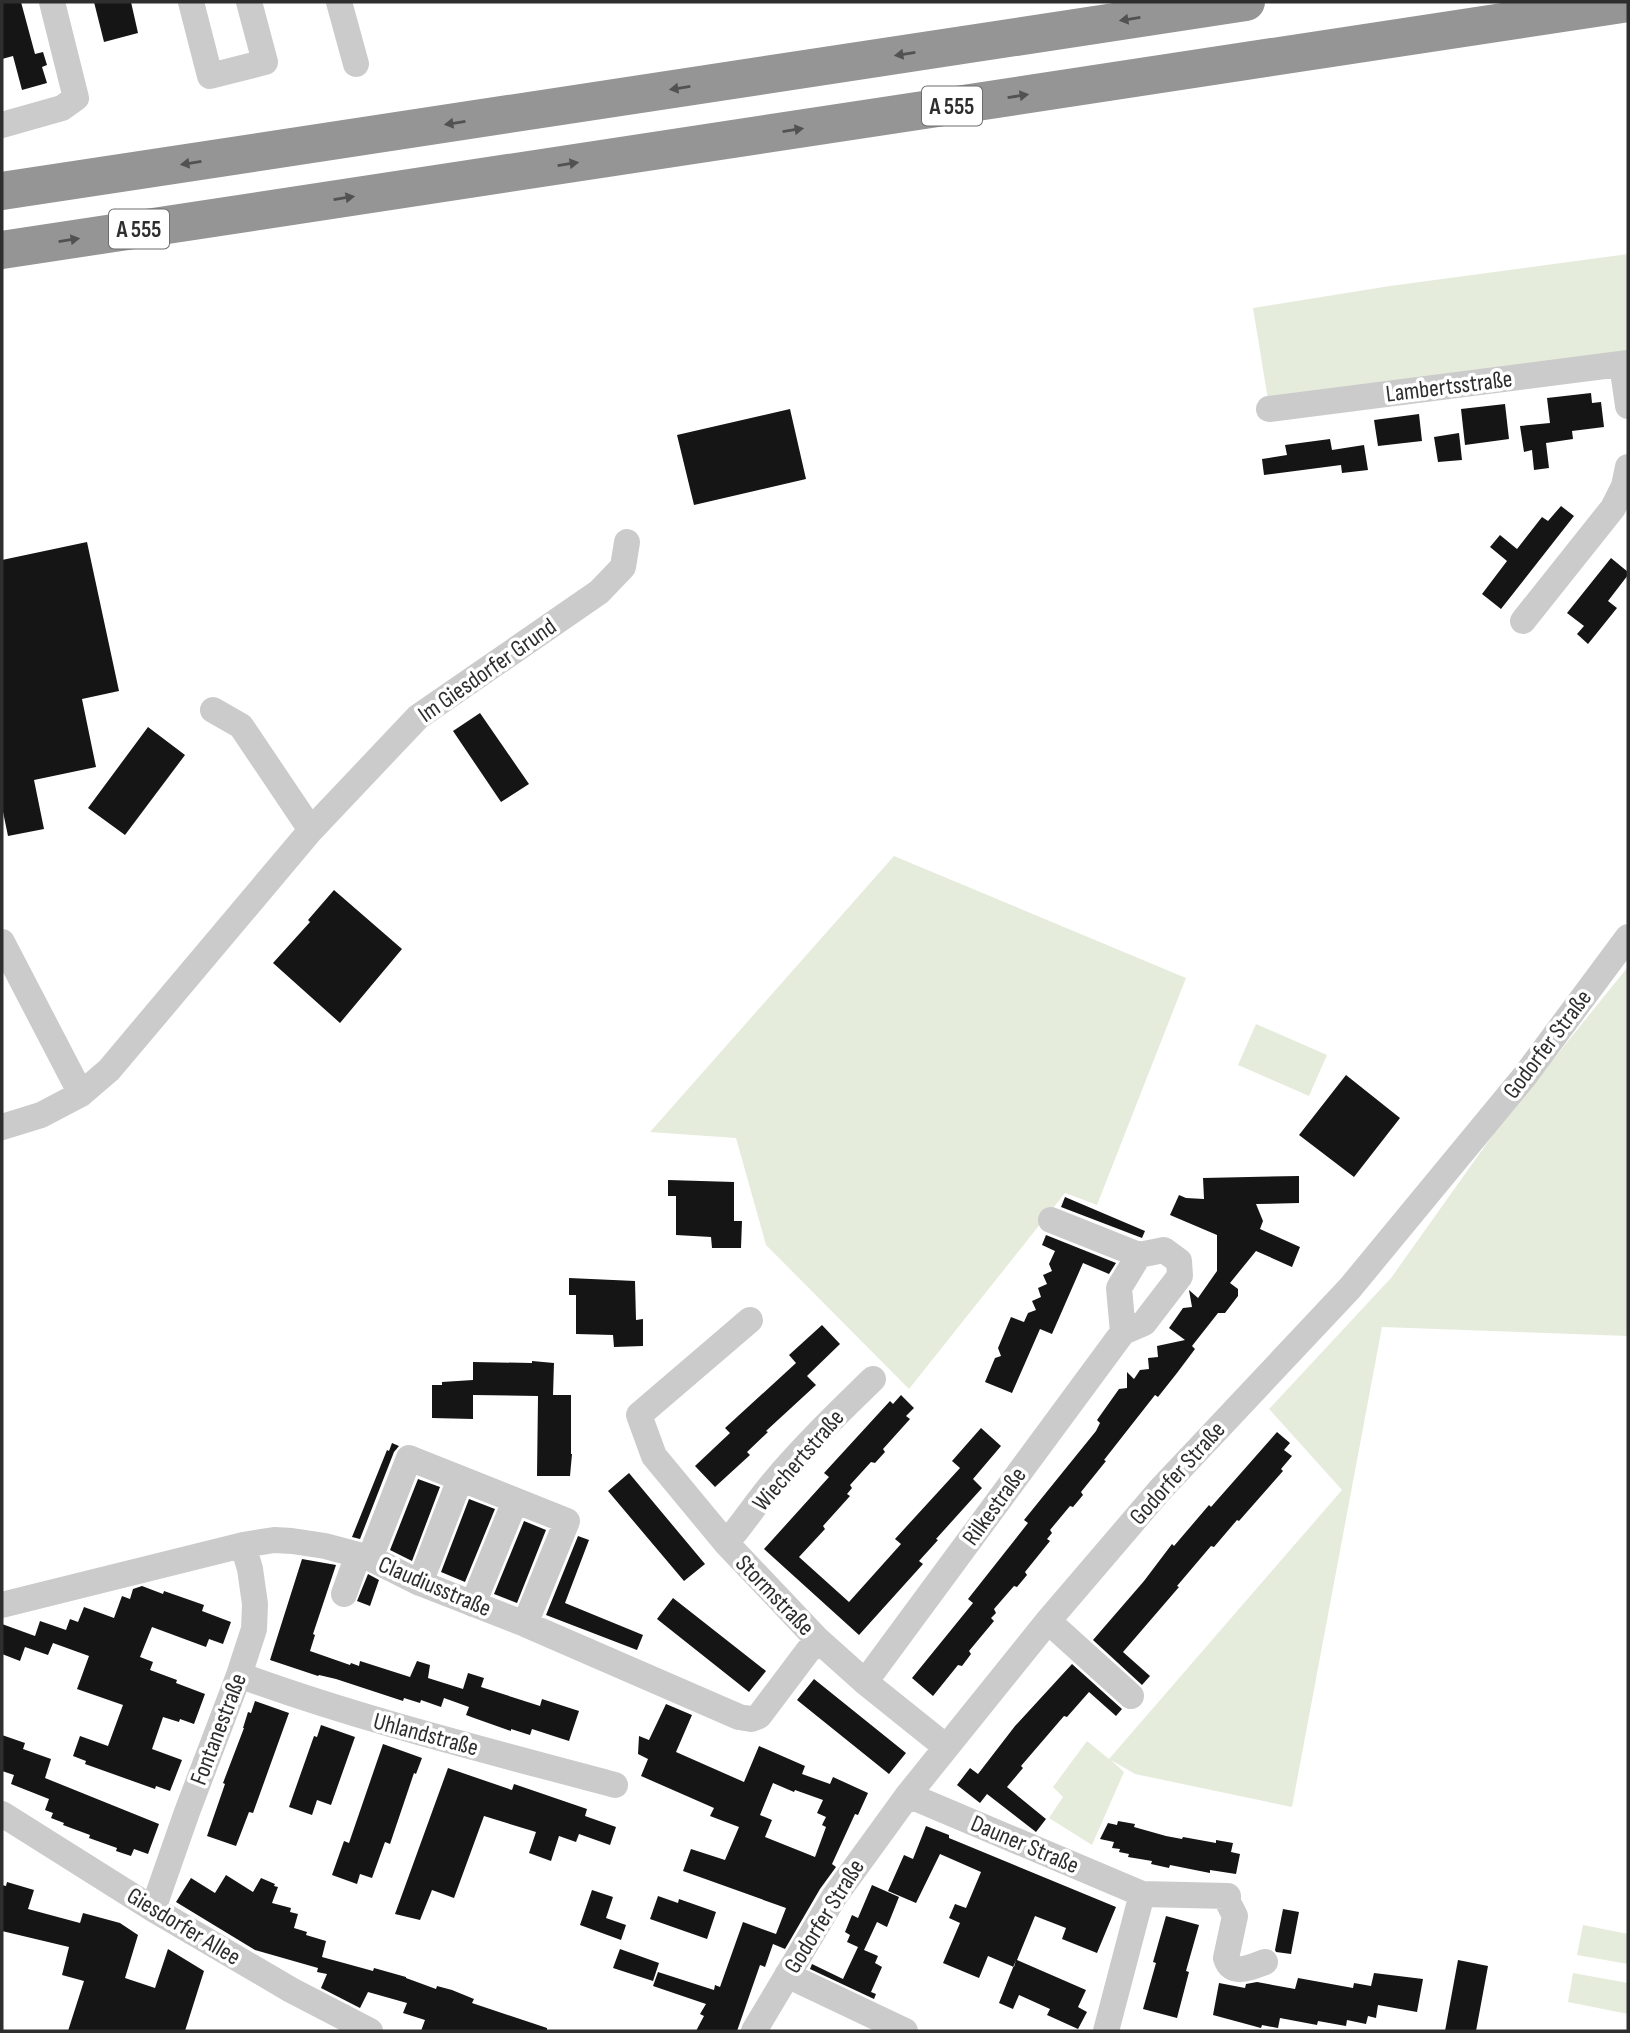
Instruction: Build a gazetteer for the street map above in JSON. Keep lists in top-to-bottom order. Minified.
{"streets":{"highway":["A 555"],"street":["Lambertsstraße","Im Giesdorfer Grund","Godorfer Straße","Wiechertstraße","Rilkestraße","Claudiusstraße","Stormstraße","Fontanestraße","Uhlandstraße","Dauner Straße","Giesdorfer Allee"]},"crossings":[["Godorfer Straße","Stormstraße"],["Godorfer Straße","Dauner Straße"],["Wiechertstraße","Stormstraße"],["Rilkestraße","Stormstraße"],["Claudiusstraße","Stormstraße"],["Claudiusstraße","Fontanestraße"],["Fontanestraße","Uhlandstraße"],["Fontanestraße","Giesdorfer Allee"]]}
